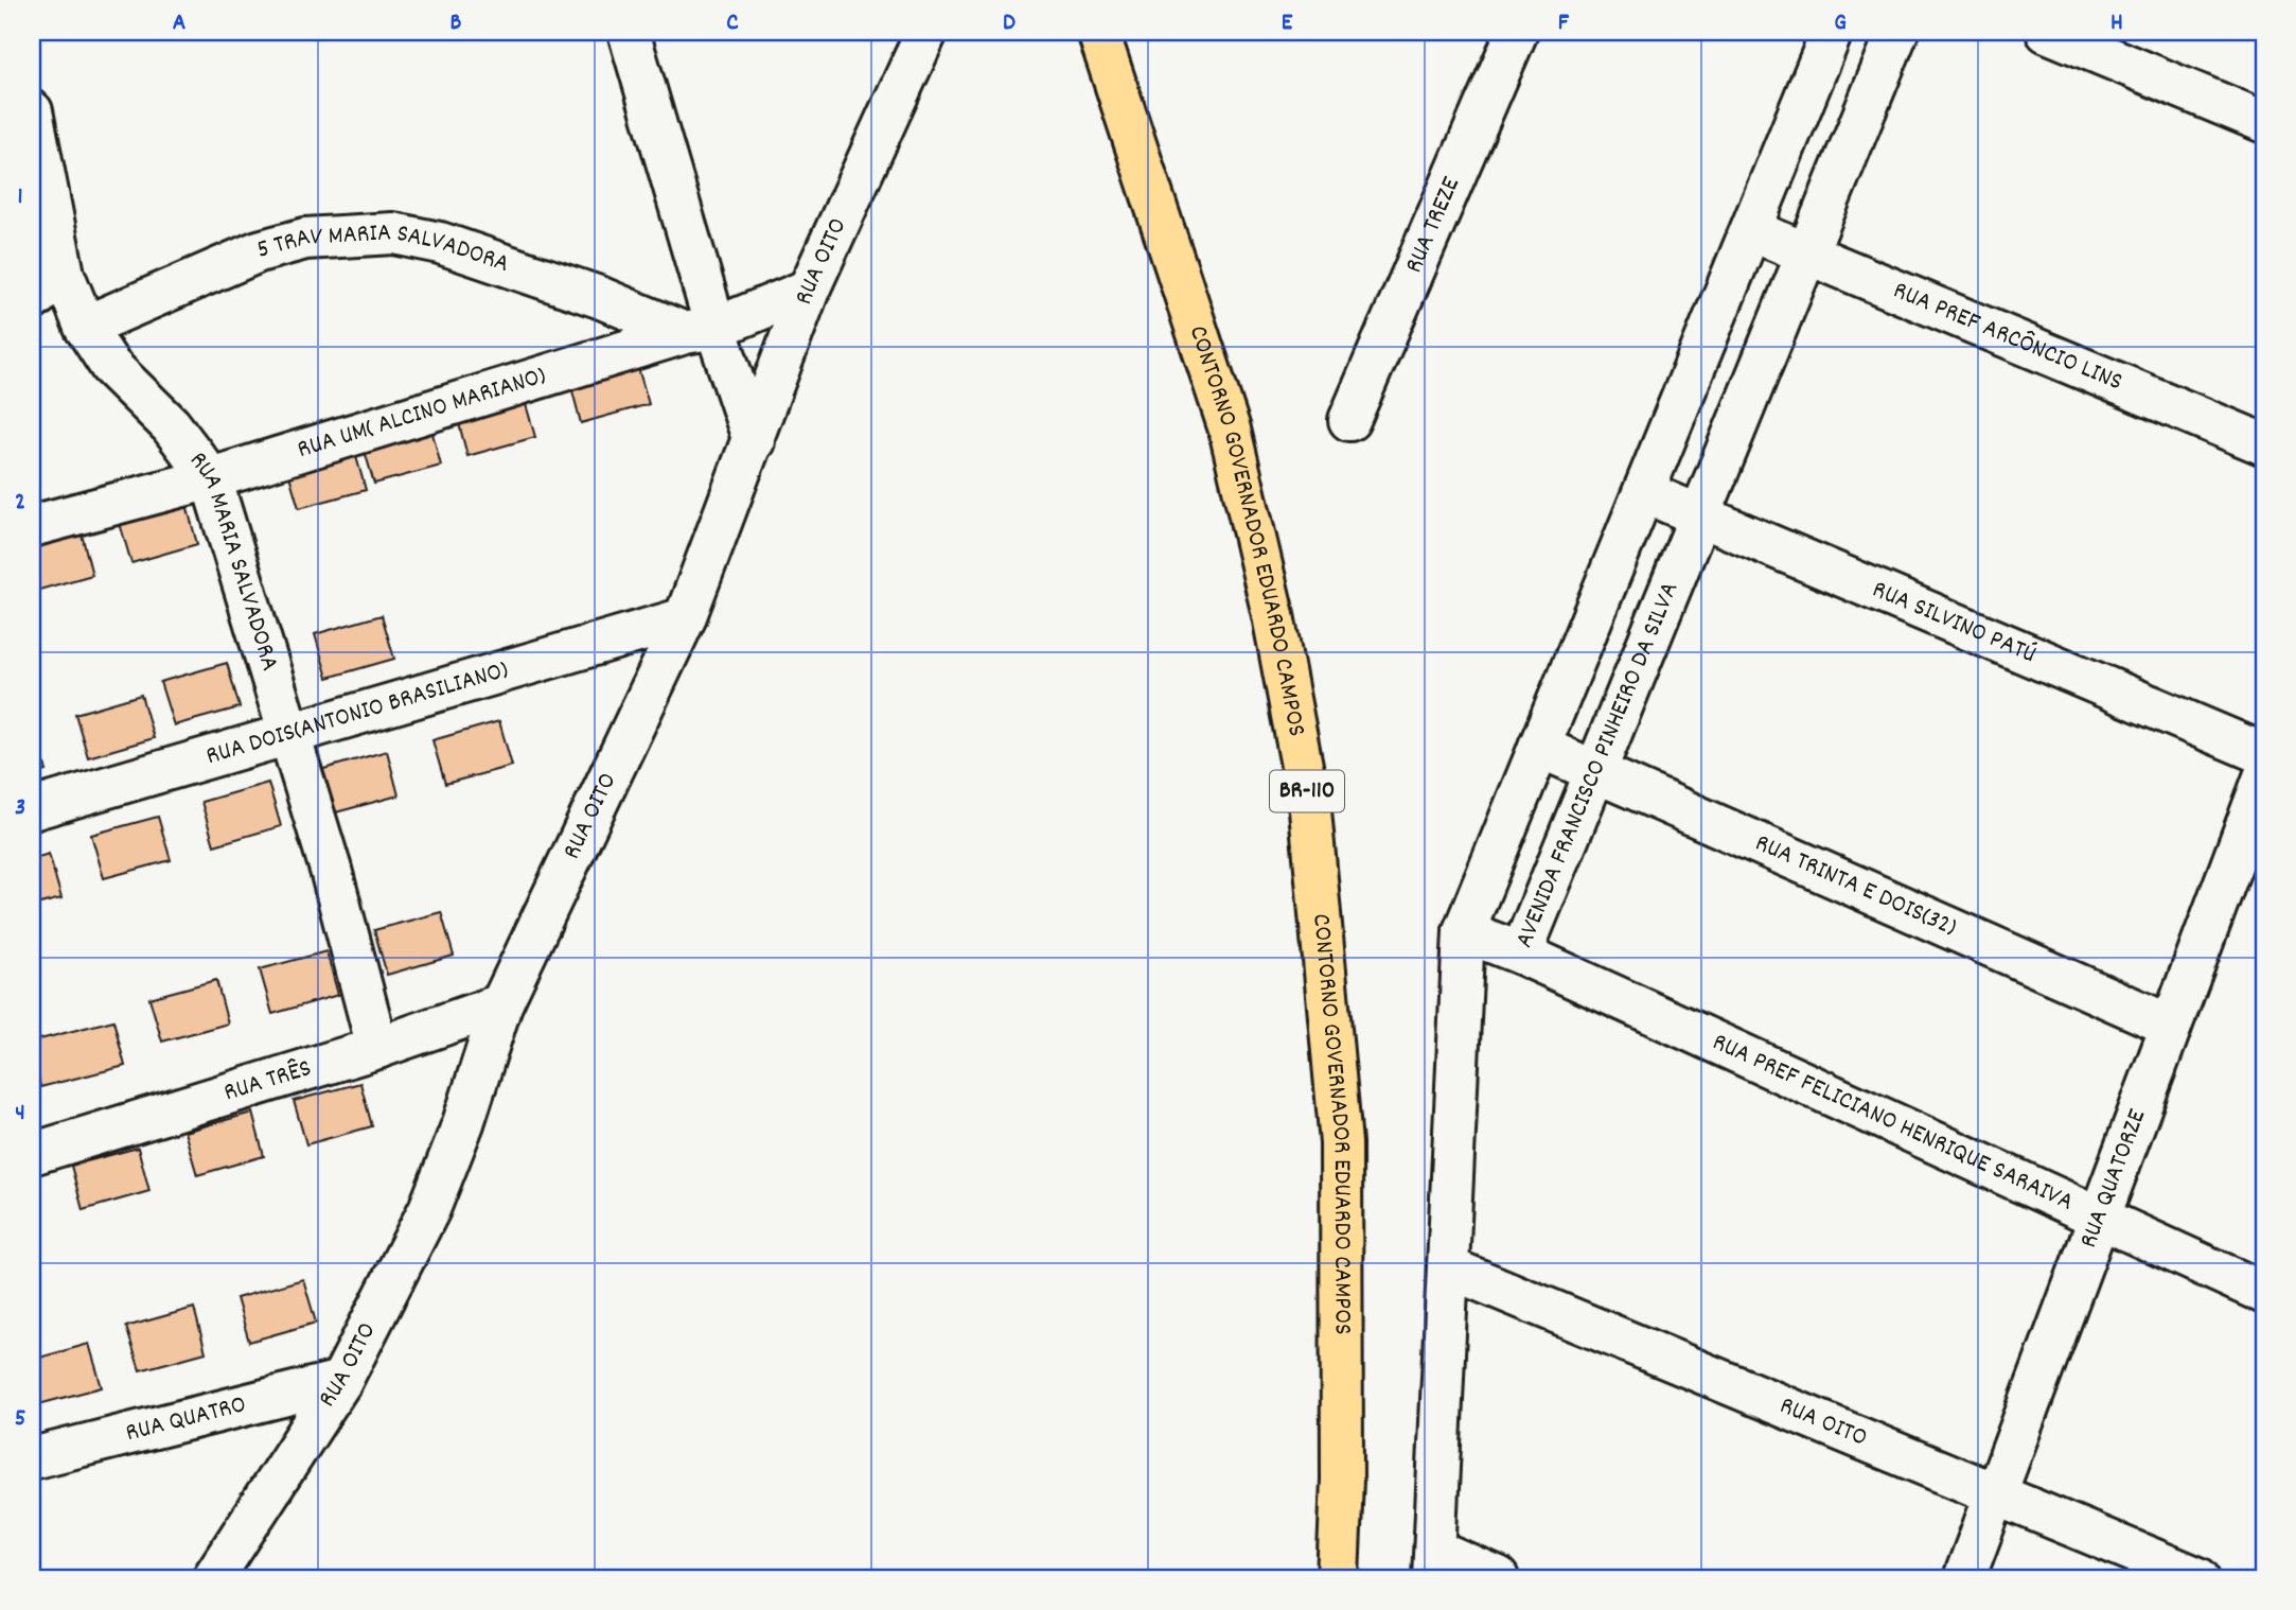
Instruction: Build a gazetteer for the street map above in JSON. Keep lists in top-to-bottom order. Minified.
{"streets":{"highway":["CONTORNO GOVERNADOR EDUARDO CAMPOS","BR-110"],"street":["RUA TREZE","RUA OITO","5 TRAV MARIA SALVADORA","RUA PREF ARCÔNCIO LINS","RUA UM( ALCINO MARIANO)","RUA MARIA SALVADORA","RUA SILVINO PATÚ","RUA DOIS(ANTONIO BRASILIANO)","AVENIDA FRANCISCO PINHEIRO DA SILVA","RUA TRINTA E DOIS(32)","RUA TRÊS","RUA PREF FELICIANO HENRIQUE SARAIVA","RUA QUATORZE","RUA QUATRO"]},"crossings":[["RUA OITO","RUA UM( ALCINO MARIANO)"],["RUA OITO","RUA DOIS(ANTONIO BRASILIANO)"],["RUA OITO","RUA TRÊS"],["RUA OITO","RUA QUATORZE"],["RUA OITO","RUA QUATRO"],["5 TRAV MARIA SALVADORA","RUA UM( ALCINO MARIANO)"],["5 TRAV MARIA SALVADORA","RUA MARIA SALVADORA"],["RUA PREF ARCÔNCIO LINS","AVENIDA FRANCISCO PINHEIRO DA SILVA"],["RUA UM( ALCINO MARIANO)","RUA MARIA SALVADORA"],["RUA MARIA SALVADORA","RUA DOIS(ANTONIO BRASILIANO)"],["RUA MARIA SALVADORA","RUA TRÊS"],["RUA SILVINO PATÚ","AVENIDA FRANCISCO PINHEIRO DA SILVA"],["AVENIDA FRANCISCO PINHEIRO DA SILVA","RUA TRINTA E DOIS(32)"],["AVENIDA FRANCISCO PINHEIRO DA SILVA","RUA PREF FELICIANO HENRIQUE SARAIVA"],["RUA TRINTA E DOIS(32)","RUA QUATORZE"],["RUA PREF FELICIANO HENRIQUE SARAIVA","RUA QUATORZE"]],"grid":{"columns":["A","B","C","D","E","F","G","H"],"rows":["1","2","3","4","5"]}}
